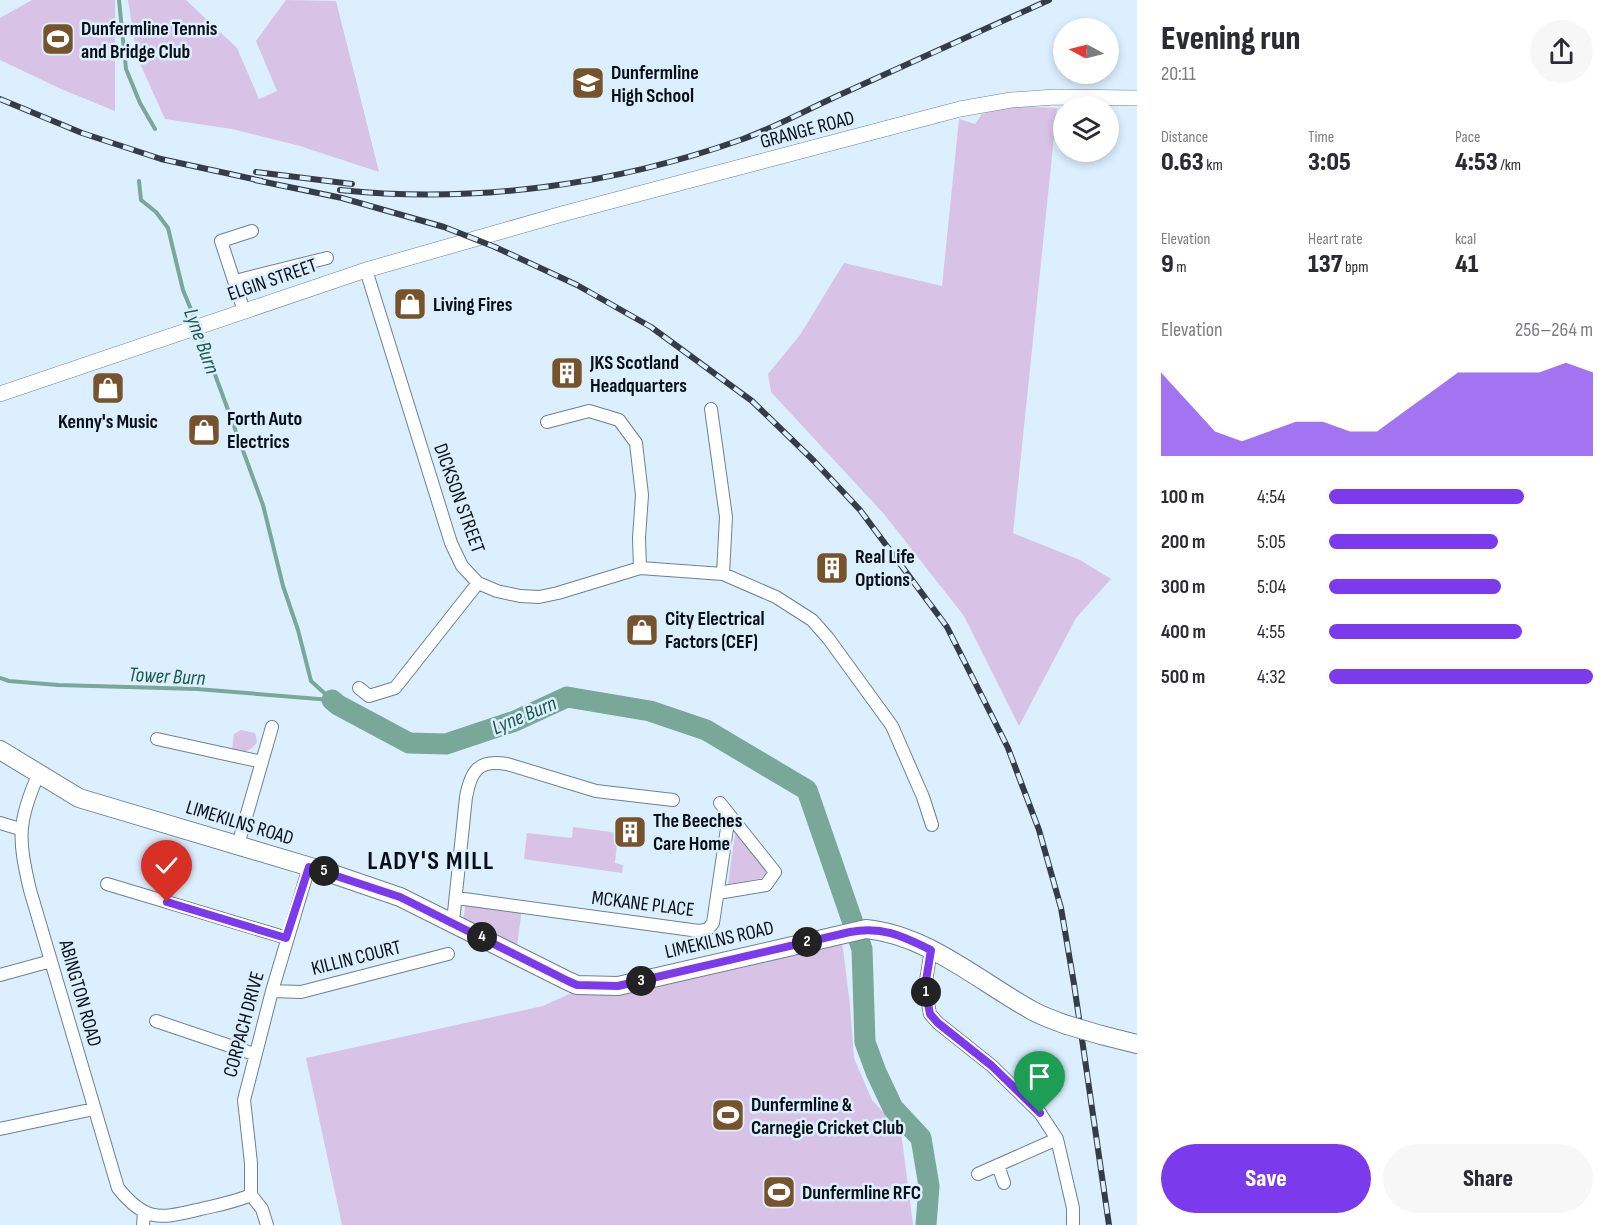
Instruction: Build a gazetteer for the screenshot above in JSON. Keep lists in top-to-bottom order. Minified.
{"streets":{"main road":["LIMEKILNS ROAD"],"street":["GRANGE ROAD","ELGIN STREET","DICKSON STREET","MCKANE PLACE","KILLIN COURT","ABINGTON ROAD","CORPACH DRIVE"]},"crossings":[["GRANGE ROAD","ELGIN STREET"],["ELGIN STREET","DICKSON STREET"],["LIMEKILNS ROAD","ABINGTON ROAD"],["LIMEKILNS ROAD","CORPACH DRIVE"],["KILLIN COURT","CORPACH DRIVE"]],"districts":["LADY'S MILL"],"water":["Lyne Burn","Tower Burn"],"places":{"sports":["Dunfermline Tennis and Bridge Club","Dunfermline & Carnegie Cricket Club","Dunfermline RFC"],"school or university":["Dunfermline High School"],"shop":["Living Fires","Kenny's Music","Forth Auto Electrics","City Electrical Factors (CEF)"],"building":["JKS Scotland Headquarters","Real Life Options","The Beeches Care Home"]},"north":"left","page":{"heading":["Evening run","20:11"],"stats":[["Distance","0.63 km"],["Time","3:05"],["Pace","4:53 /km"],["Elevation","9 m"],["Heart rate","137 bpm"],["kcal","41"]],"chart":["Elevation","256–264 m"],"list":[{"name":"100 m","note":"4:54"},{"name":"200 m","note":"5:05"},{"name":"300 m","note":"5:04"},{"name":"400 m","note":"4:55"},{"name":"500 m","note":"4:32"}],"pins":["5","4","2","3","1"],"buttons":["Save","Share"]}}
